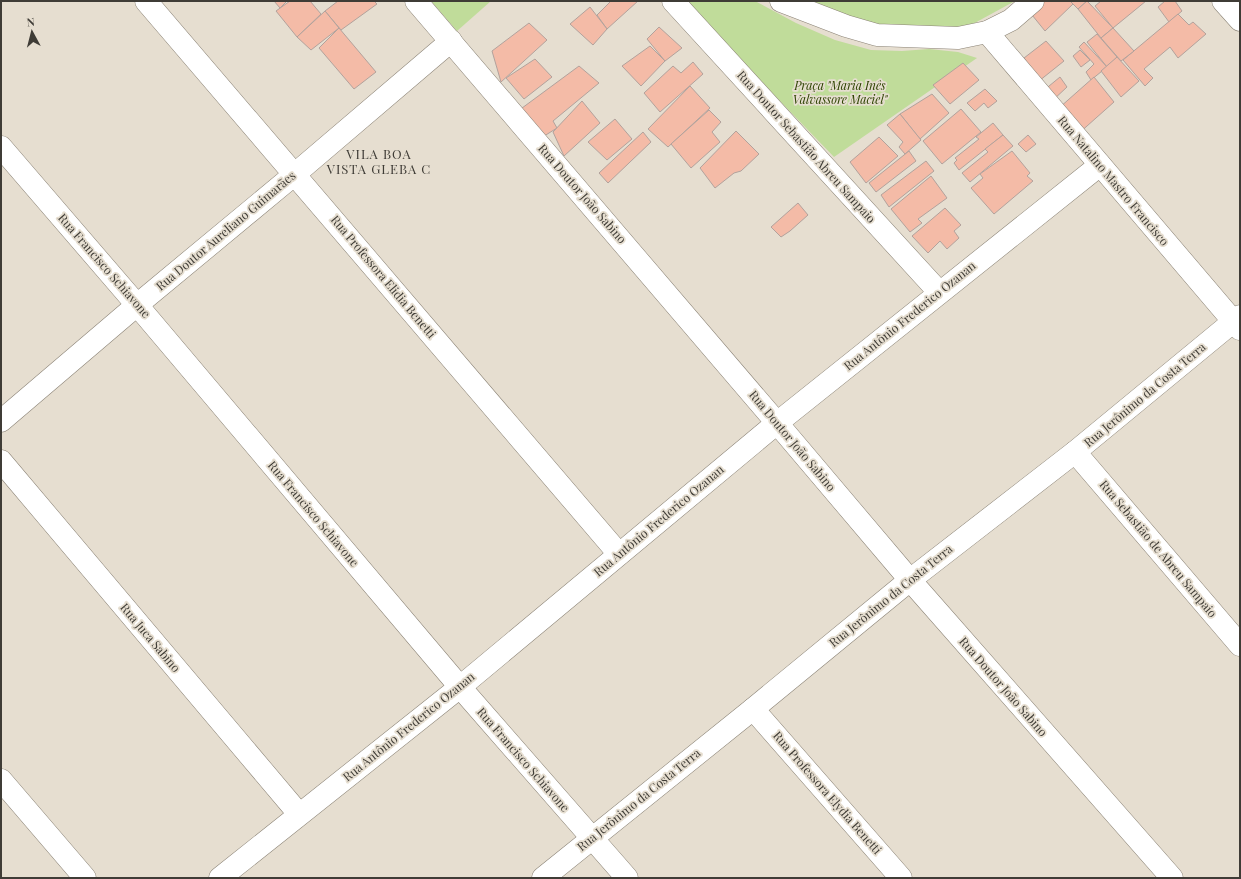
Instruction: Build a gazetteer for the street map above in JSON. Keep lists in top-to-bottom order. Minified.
{"streets":{"street":["Rua Doutor Sebastião Abreu Sampaio","Rua Natalino Mastro Francisco","Rua Doutor João Sabino","Rua Doutor Aureliano Guimarães","Rua Francisco Schiavone","Rua Professora Elidia Benetti","Rua Antônio Frederico Ozanan","Rua Jerônimo da Costa Terra","Rua Sebastião de Abreu Sampaio","Rua Juca Sabino","Rua Professora Elydia Benetti"]},"crossings":[["Rua Doutor Sebastião Abreu Sampaio","Rua Antônio Frederico Ozanan"],["Rua Natalino Mastro Francisco","Rua Antônio Frederico Ozanan"],["Rua Natalino Mastro Francisco","Rua Jerônimo da Costa Terra"],["Rua Doutor João Sabino","Rua Doutor Aureliano Guimarães"],["Rua Doutor João Sabino","Rua Antônio Frederico Ozanan"],["Rua Doutor João Sabino","Rua Jerônimo da Costa Terra"],["Rua Doutor Aureliano Guimarães","Rua Francisco Schiavone"],["Rua Doutor Aureliano Guimarães","Rua Professora Elidia Benetti"],["Rua Francisco Schiavone","Rua Antônio Frederico Ozanan"],["Rua Francisco Schiavone","Rua Jerônimo da Costa Terra"],["Rua Professora Elidia Benetti","Rua Antônio Frederico Ozanan"],["Rua Antônio Frederico Ozanan","Rua Juca Sabino"],["Rua Jerônimo da Costa Terra","Rua Sebastião de Abreu Sampaio"],["Rua Jerônimo da Costa Terra","Rua Professora Elydia Benetti"]],"districts":["VILA BOA VISTA GLEBA C"],"parks":["Praça \"Maria Inês Valvassore Maciel\""],"north":"top"}
